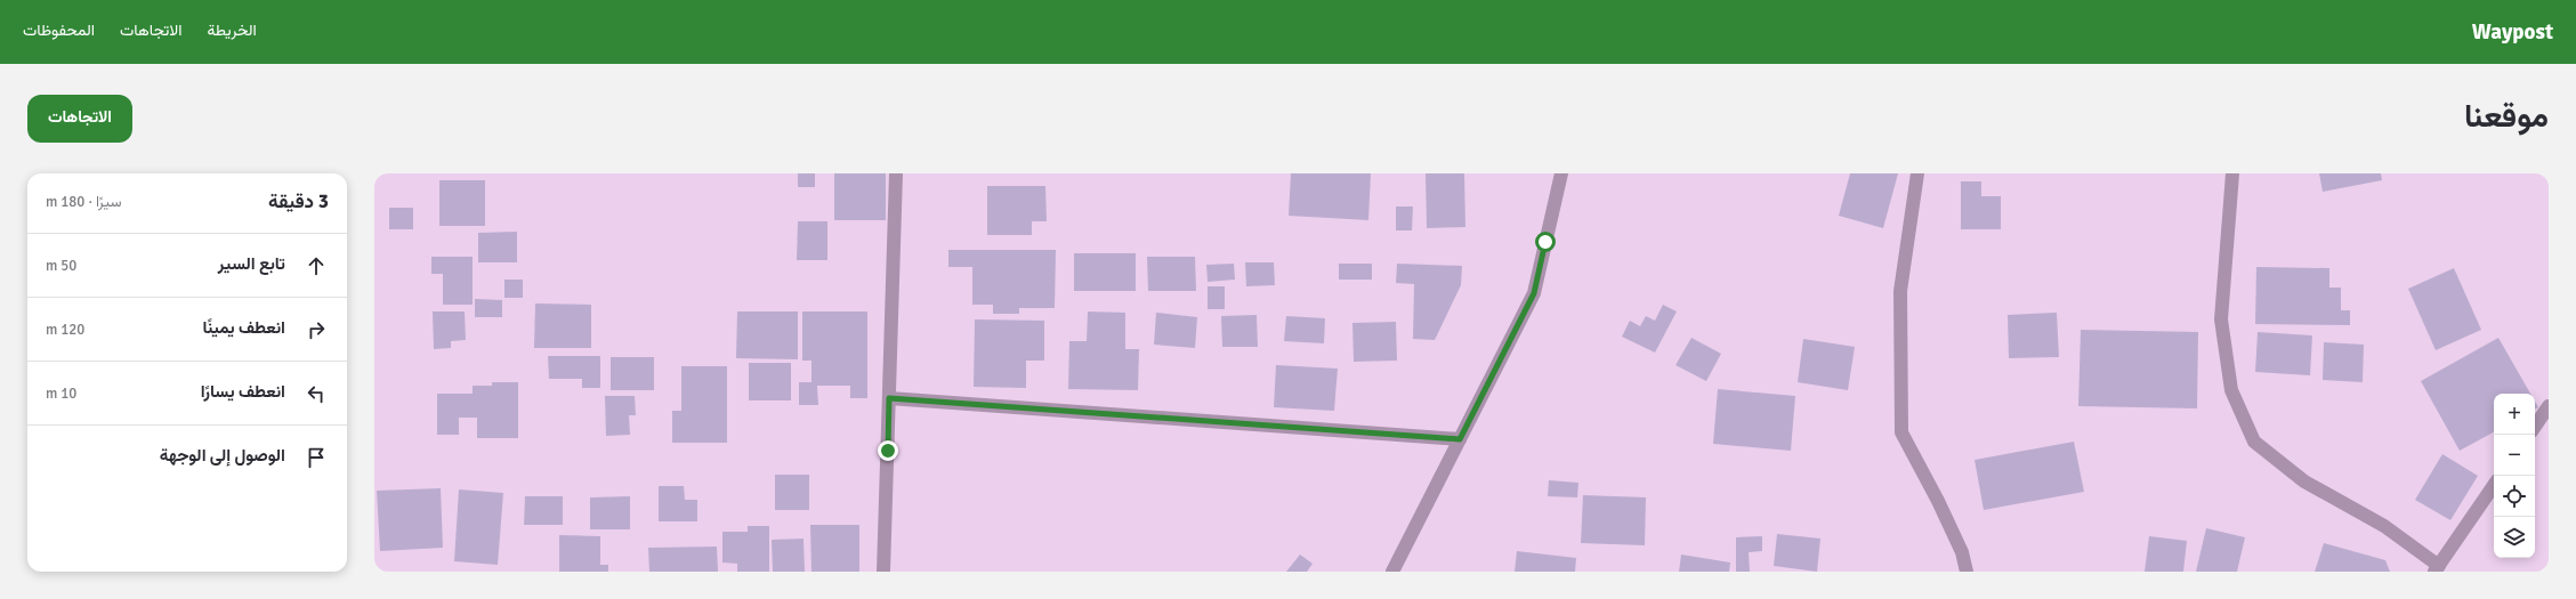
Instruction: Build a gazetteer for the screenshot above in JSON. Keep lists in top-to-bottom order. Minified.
{"page":{"header":"Waypost","nav":["الخريطة","الاتجاهات","المحفوظات"],"title":"موقعنا","buttons":"الاتجاهات","heading":["3 دقيقة","سيرًا · 180 m"],"list":[["تابع السير","50 m"],["انعطف يمينًا","120 m"],["انعطف يسارًا","10 m"],"الوصول إلى الوجهة"],"map_buttons":["+","−"]}}
